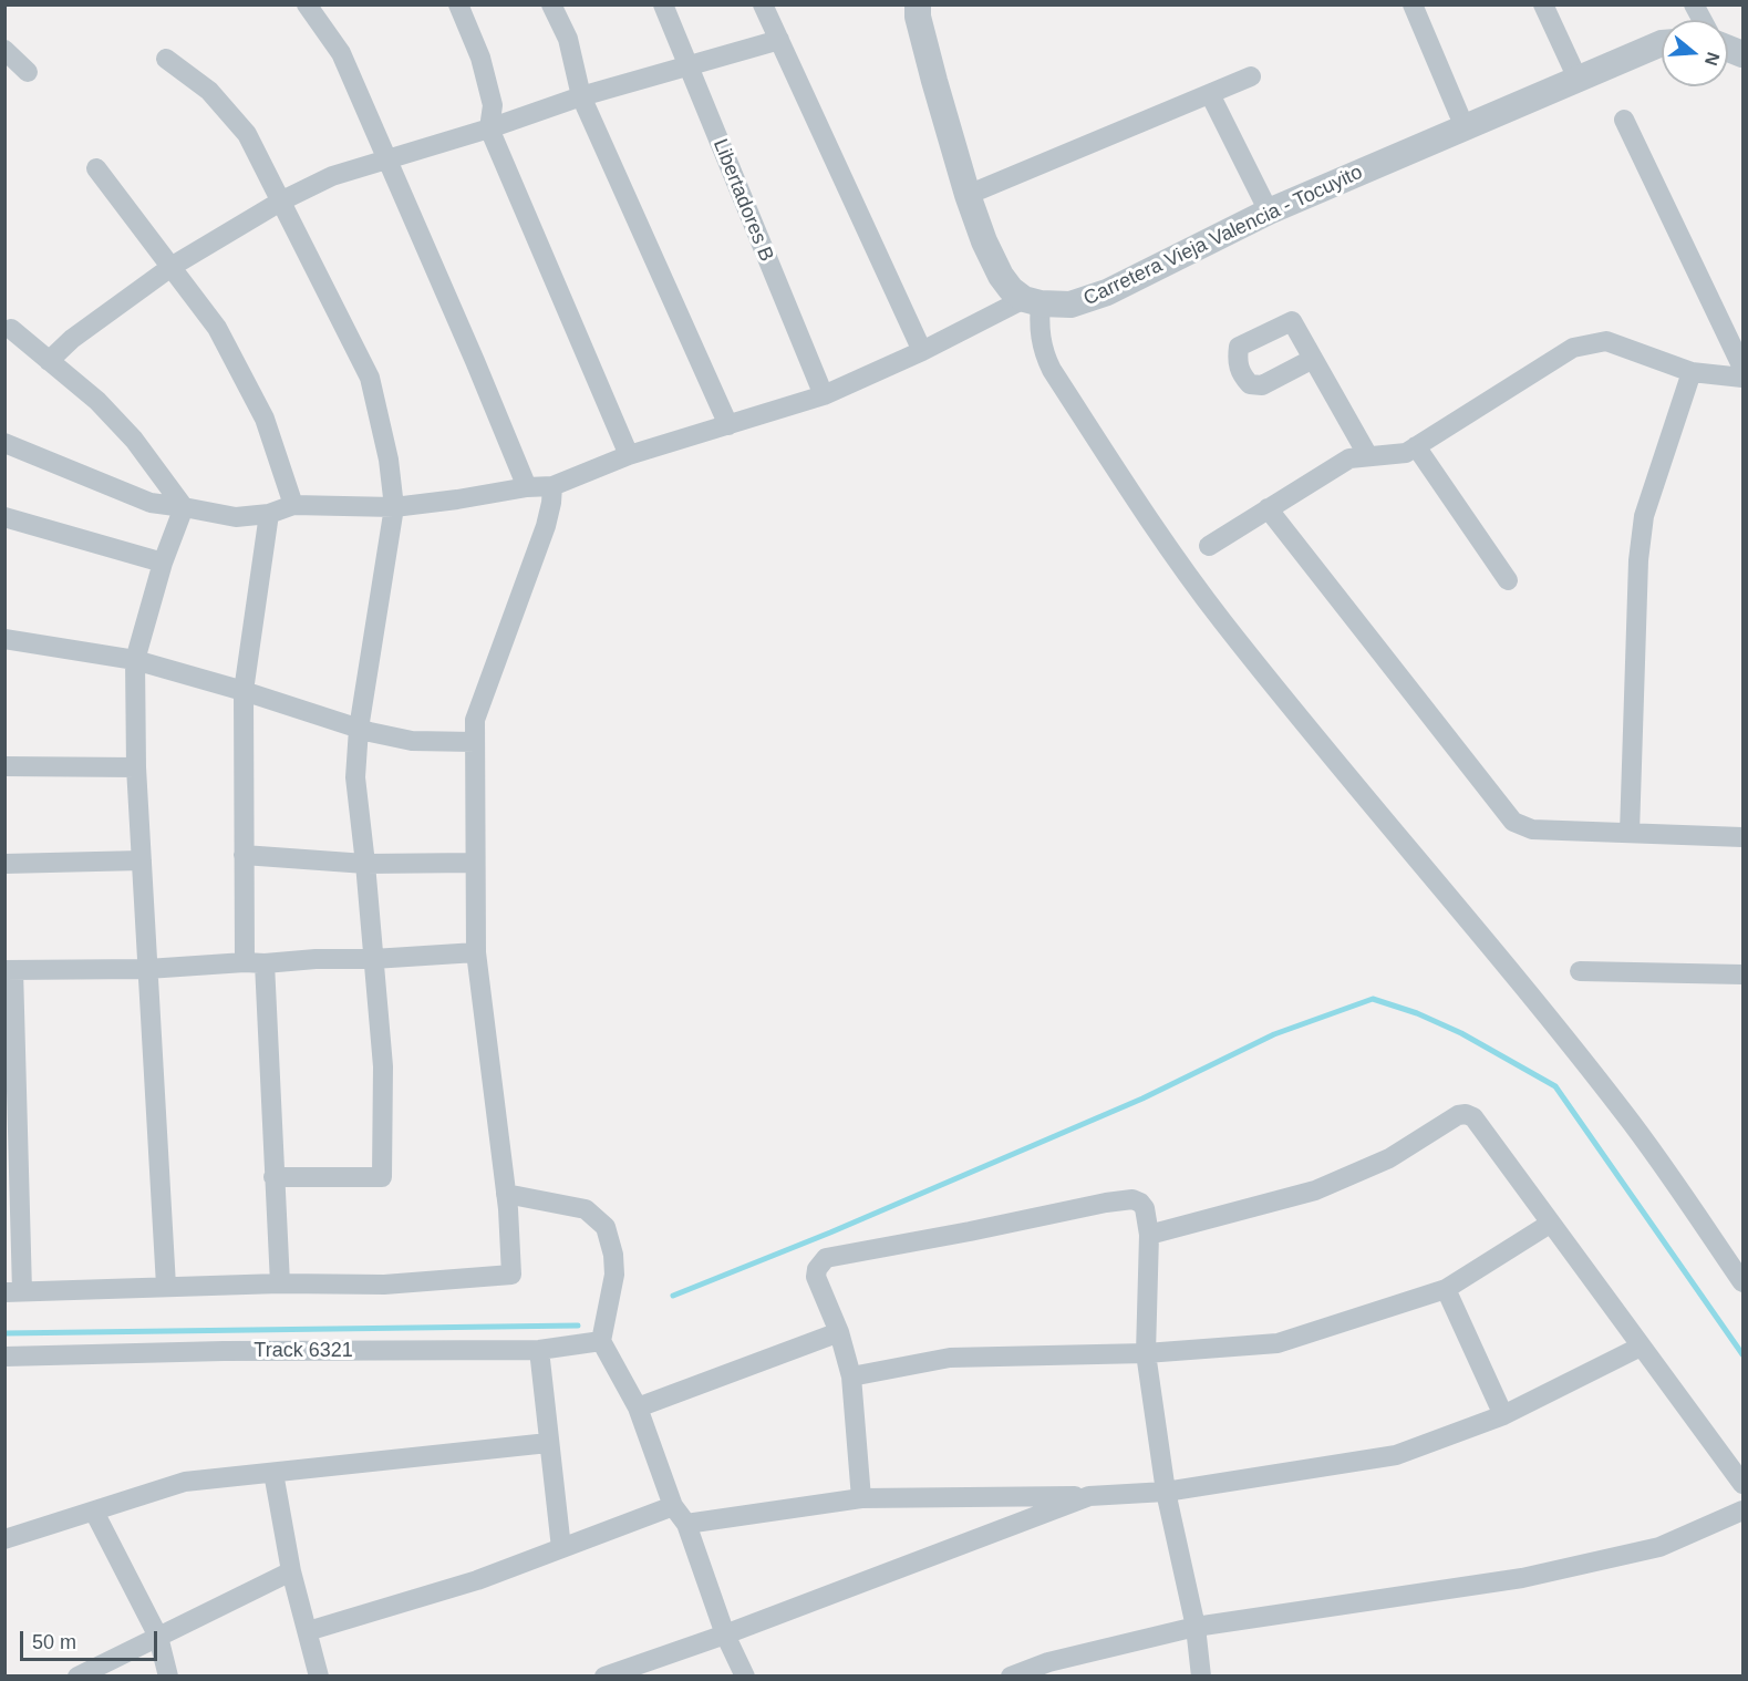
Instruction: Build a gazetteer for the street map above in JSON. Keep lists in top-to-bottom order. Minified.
{"streets":{"street":["Libertadores B","Carretera Vieja Valencia - Tocuyito","Track 6321"]},"scale_bar":"50 m","north":"right"}
